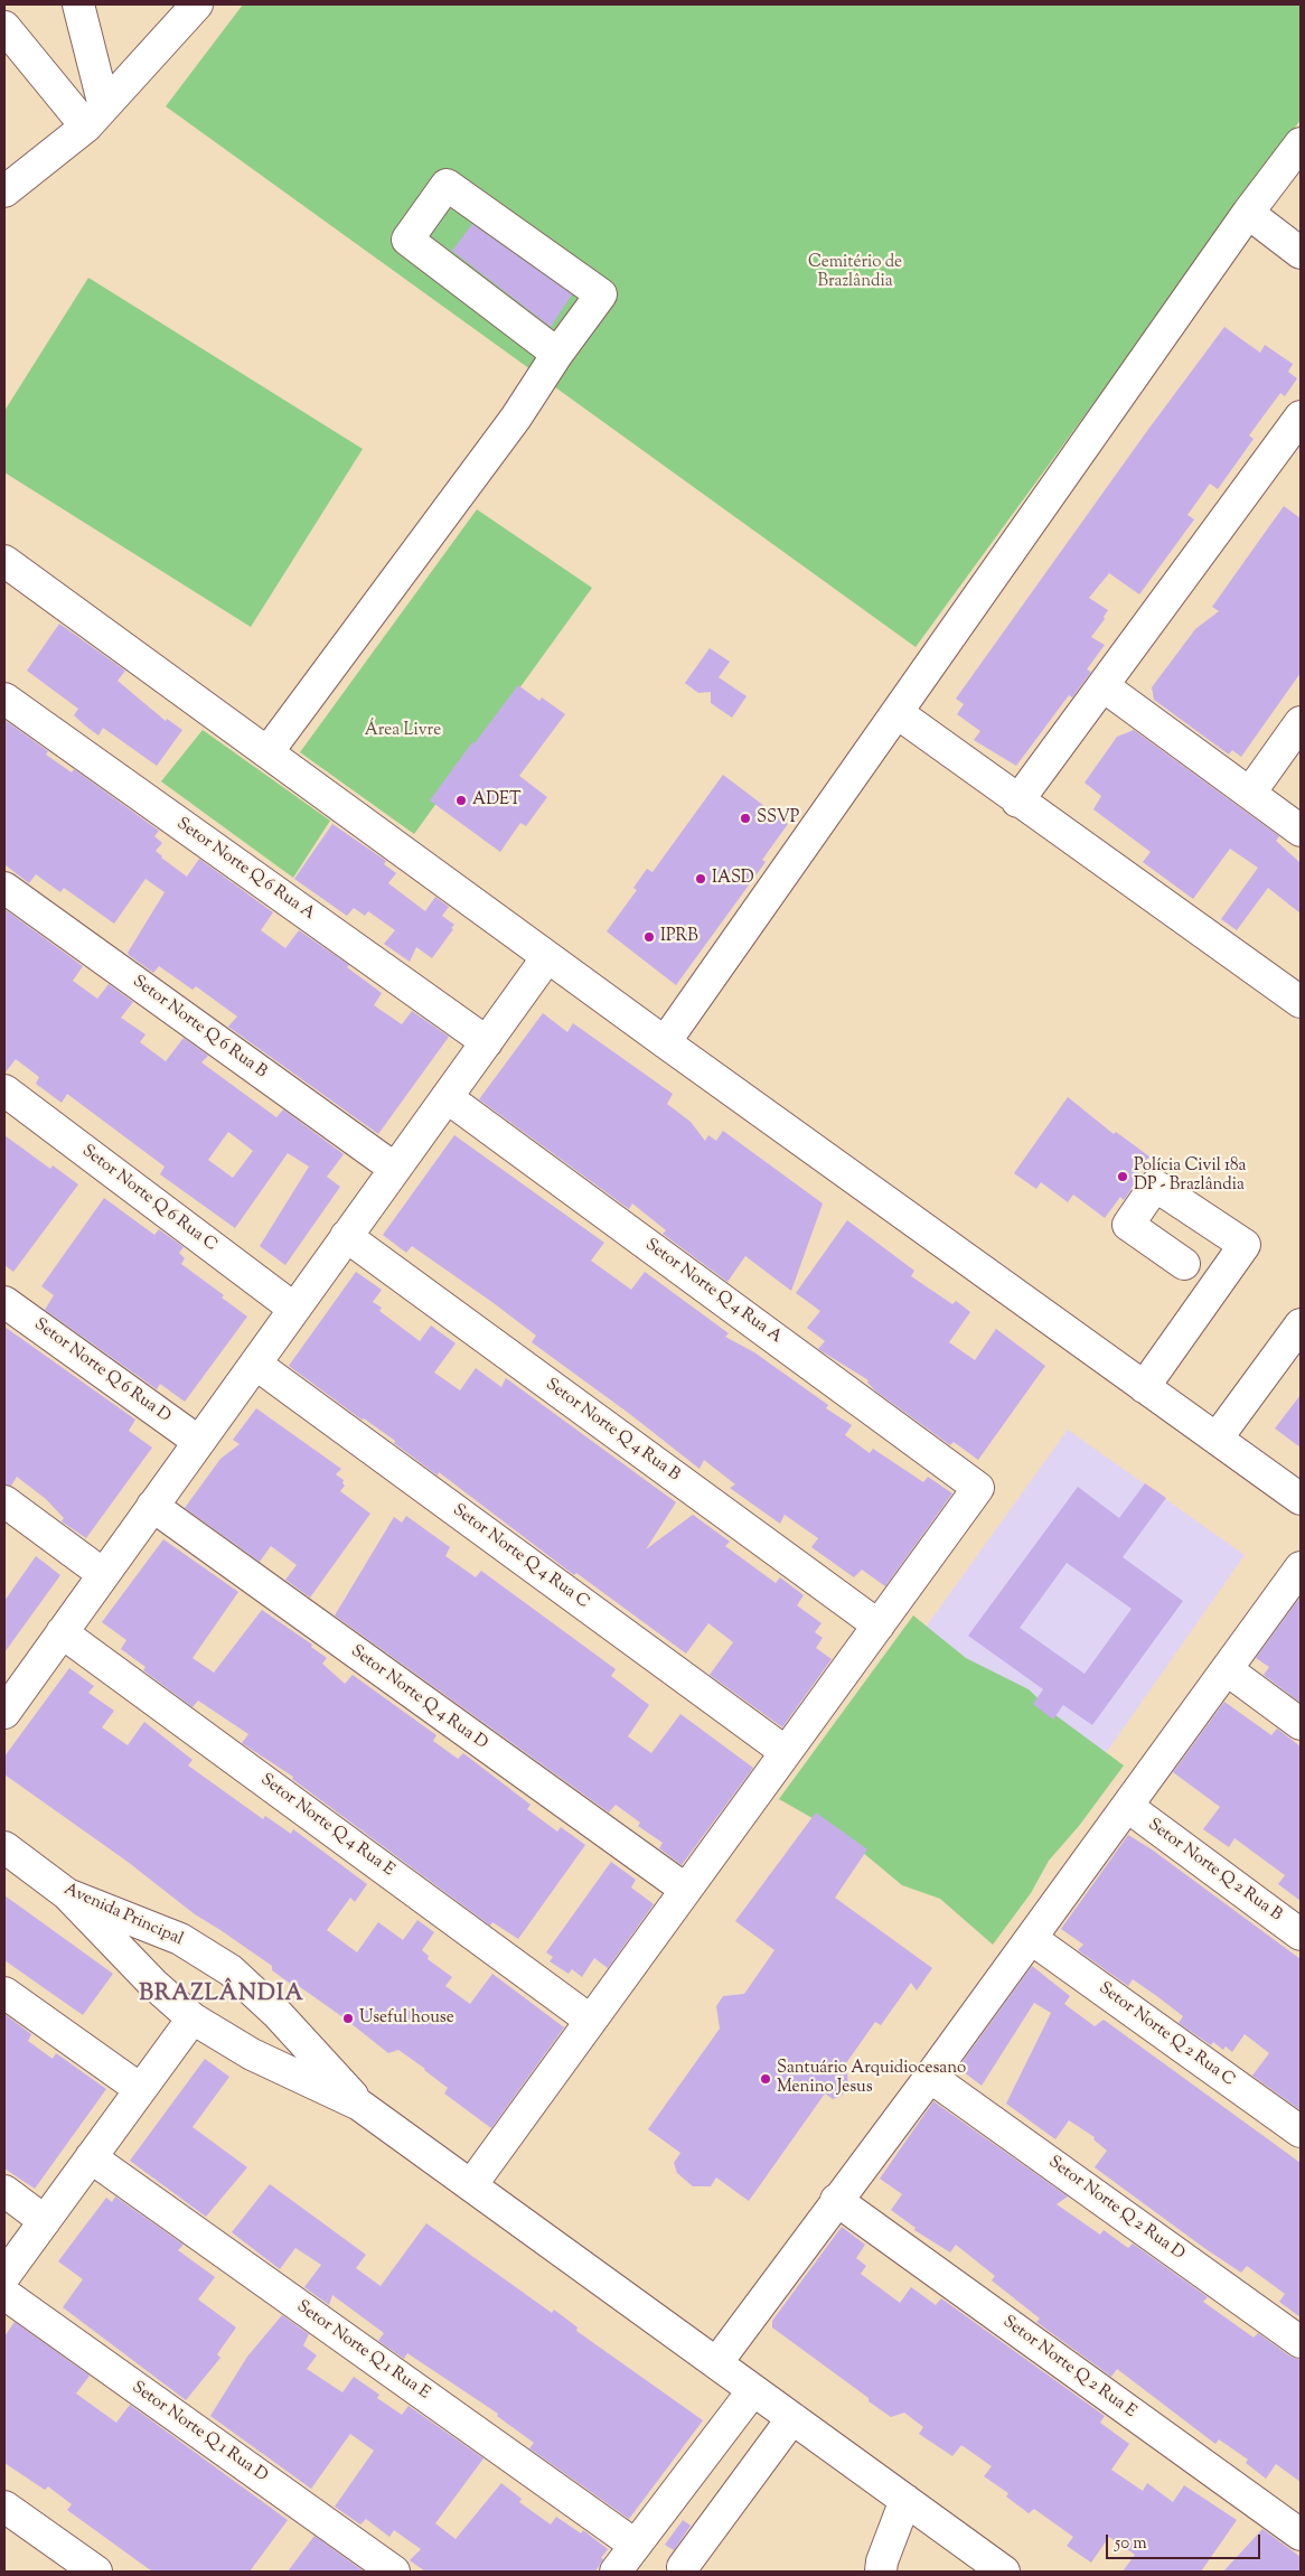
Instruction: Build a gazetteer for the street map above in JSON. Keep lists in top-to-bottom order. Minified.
{"streets":{"street":["Setor Norte Q 6 Rua A","Setor Norte Q 6 Rua B","Setor Norte Q 6 Rua C","Setor Norte Q 4 Rua A","Setor Norte Q 6 Rua D","Setor Norte Q 4 Rua B","Setor Norte Q 4 Rua C","Setor Norte Q 4 Rua D","Setor Norte Q 4 Rua E","Setor Norte Q 2 Rua B","Avenida Principal","Setor Norte Q 2 Rua C","Setor Norte Q 2 Rua D","Setor Norte Q 1 Rua E","Setor Norte Q 2 Rua E","Setor Norte Q 1 Rua D"]},"crossings":[["Setor Norte Q 4 Rua A","Setor Norte Q 4 Rua B"]],"districts":["BRAZLÂNDIA"],"parks":["Cemitério de Brazlândia","Área Livre"],"places":["ADET","SSVP","IASD","IPRB","Polícia Civil 18a DP - Brazlândia","Useful house","Santuário Arquidiocesano Menino Jesus"],"scale_bar":"50 m"}
